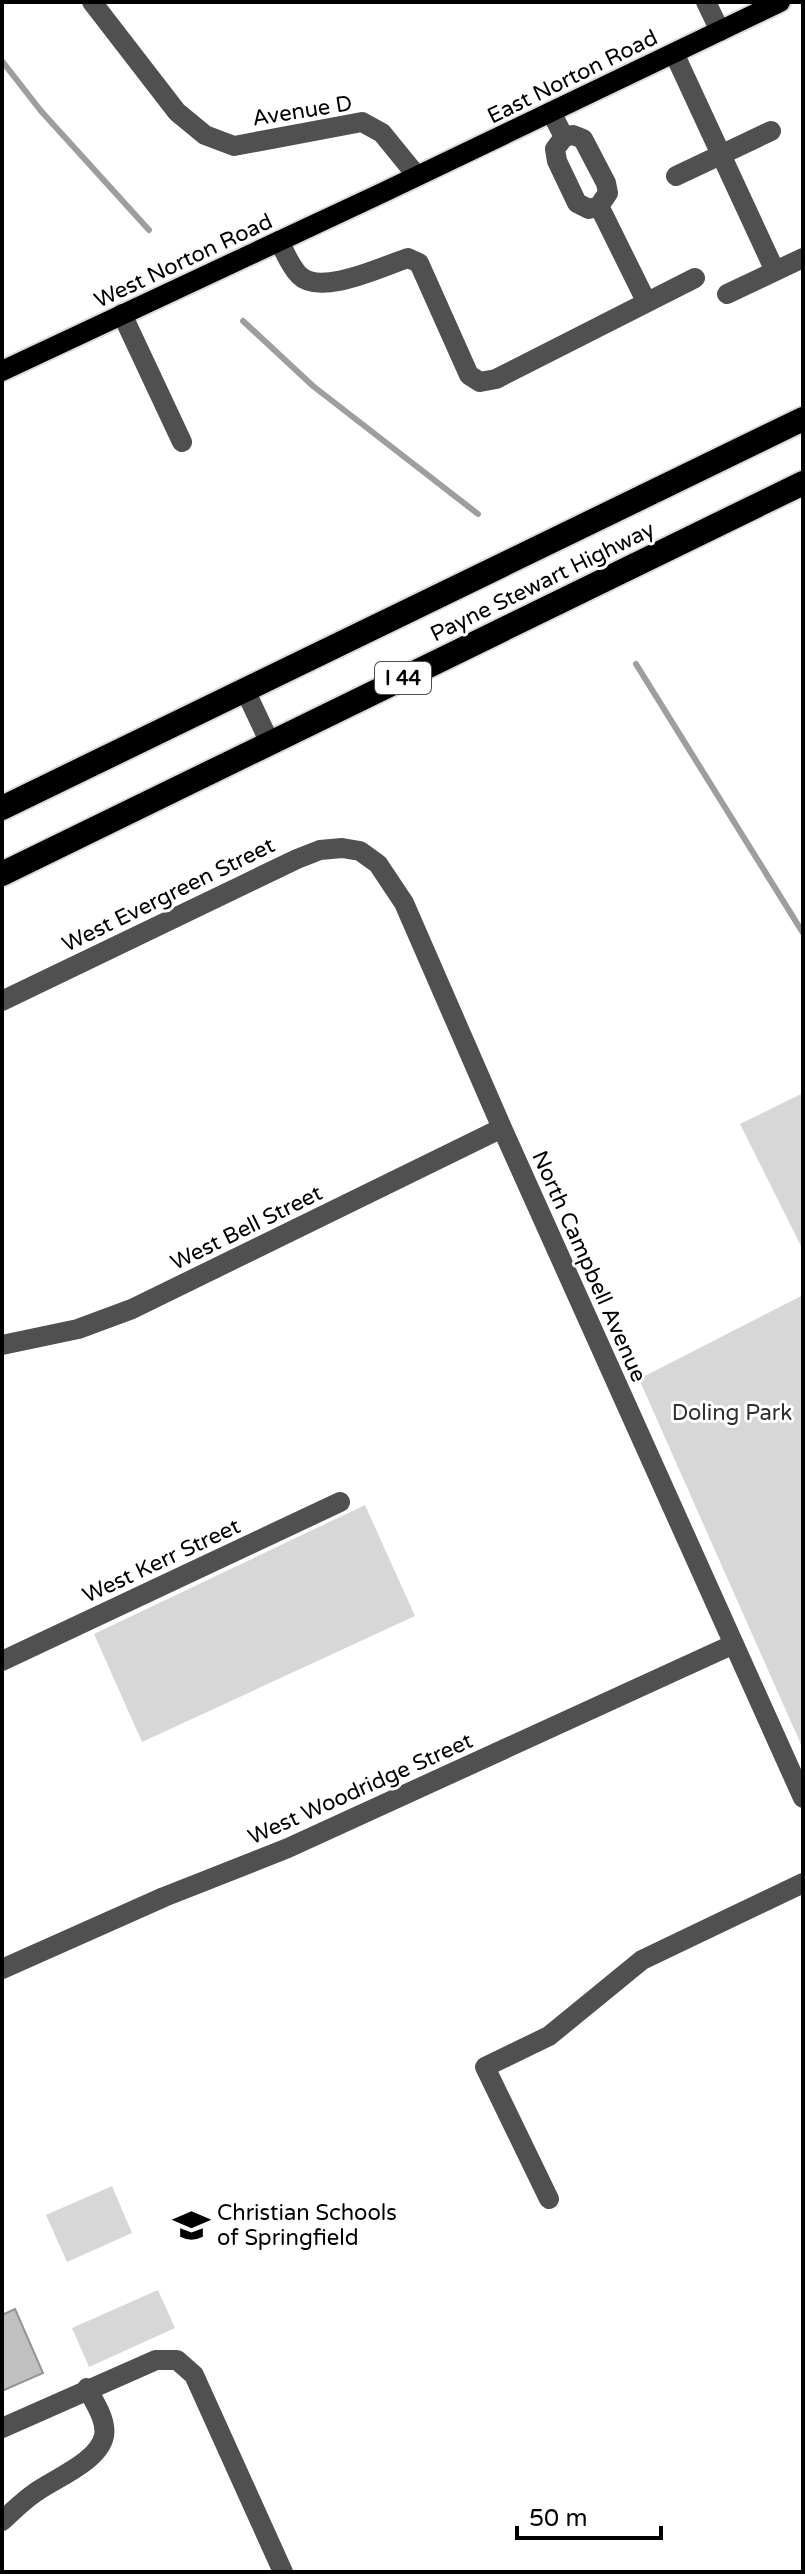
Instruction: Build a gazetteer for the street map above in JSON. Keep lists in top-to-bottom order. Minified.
{"streets":{"highway":["Payne Stewart Highway","I 44"],"main road":["East Norton Road","West Norton Road"],"street":["Avenue D","West Evergreen Street","West Bell Street","North Campbell Avenue","West Kerr Street","West Woodridge Street"]},"crossings":[["East Norton Road","Avenue D"],["East Norton Road","West Norton Road"],["West Evergreen Street","North Campbell Avenue"],["West Bell Street","North Campbell Avenue"],["North Campbell Avenue","West Woodridge Street"]],"parks":["Doling Park"],"places":{"school or university":["Christian Schools of Springfield"]},"scale_bar":"50 m"}
